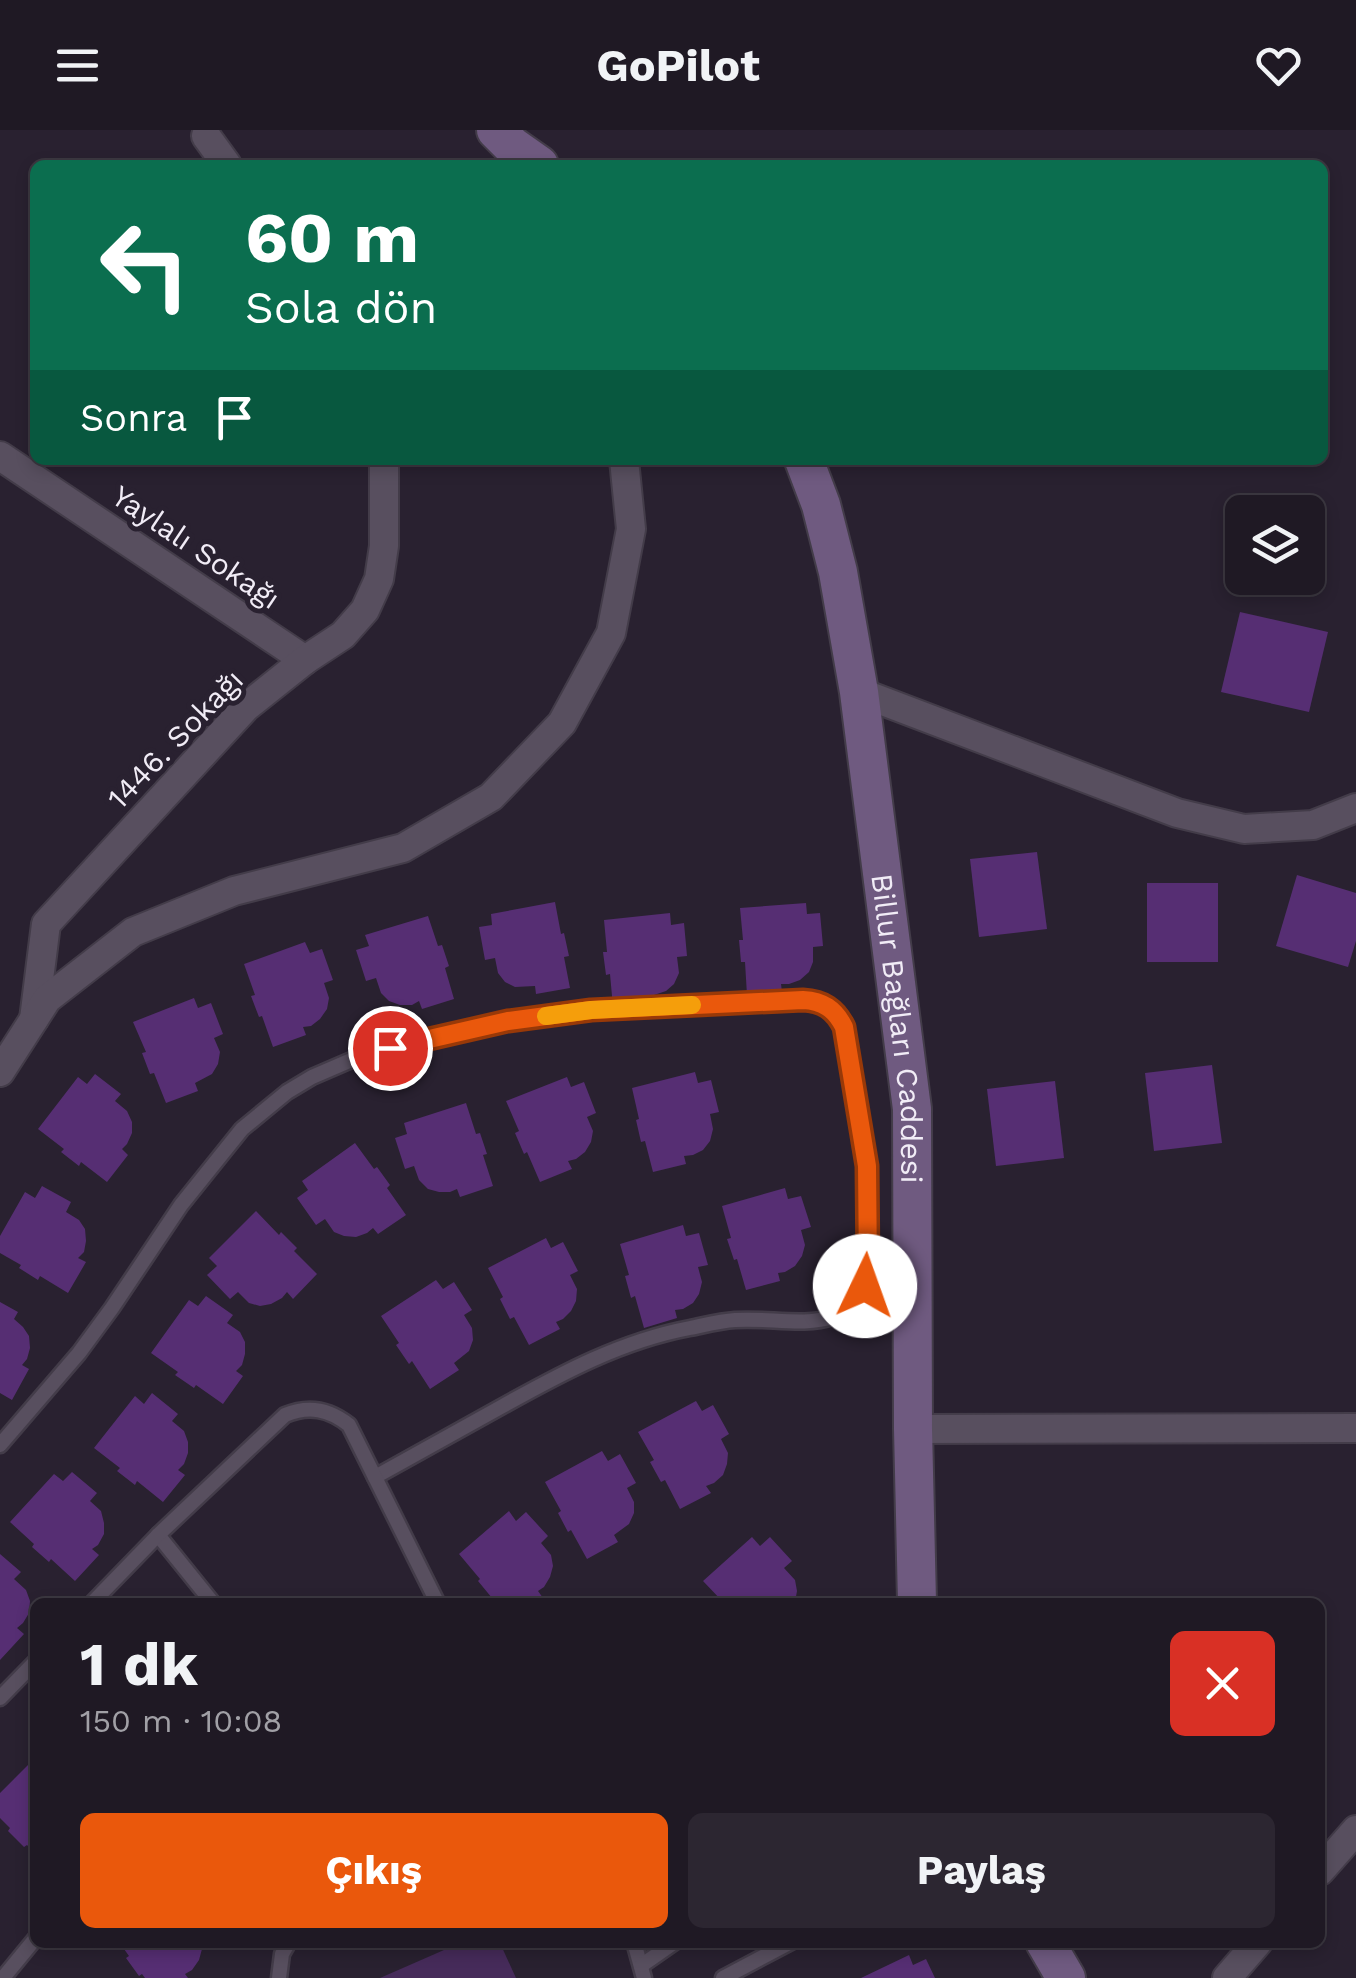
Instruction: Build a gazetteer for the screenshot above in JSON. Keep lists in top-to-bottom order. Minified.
{"streets":{"street":["Yaylalı Sokağı","1446. Sokağı","Billur Bağları Caddesi"]},"crossings":[["Yaylalı Sokağı","1446. Sokağı"]],"page":{"header":"GoPilot","turn":["60 m","Sola dön"],"then":"Sonra","heading":["1 dk","150 m · 10:08"],"buttons":["Çıkış","Paylaş"]}}
